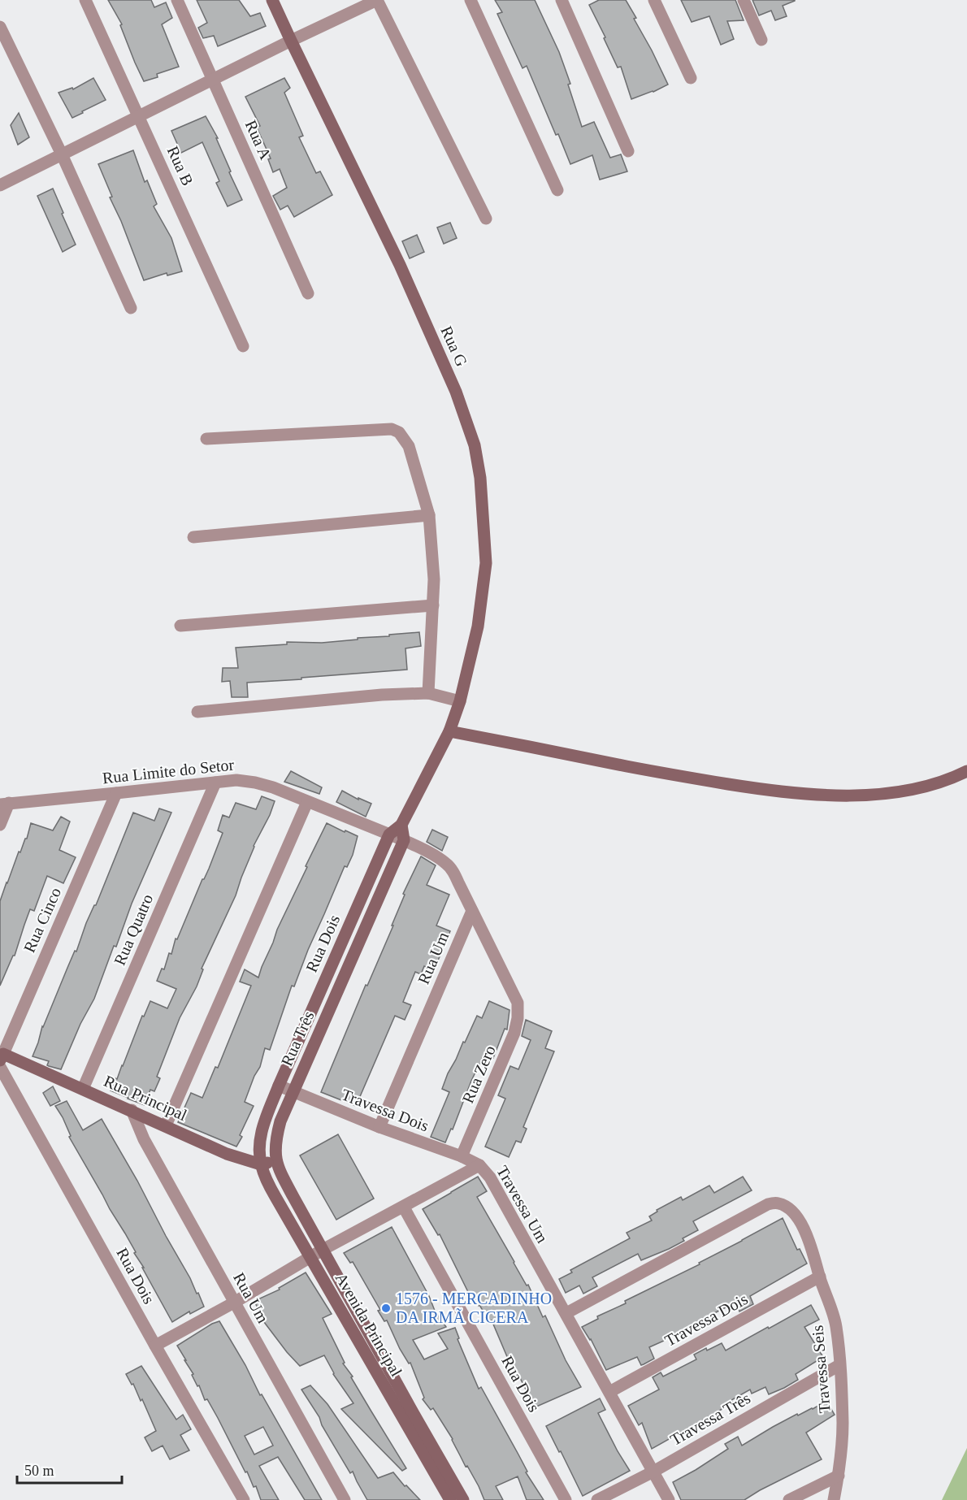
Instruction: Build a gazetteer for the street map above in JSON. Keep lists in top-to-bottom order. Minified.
{"streets":{"street":["Rua A","Rua B","Rua G","Rua Limite do Setor","Rua Cinco","Rua Quatro","Rua Dois","Rua Um","Rua Três","Rua Zero","Rua Principal","Travessa Dois","Travessa Um","Avenida Principal","Travessa Seis","Travessa Três"]},"crossings":[["Rua G","Rua Dois"],["Rua Limite do Setor","Rua Cinco"],["Rua Limite do Setor","Rua Quatro"],["Rua Limite do Setor","Rua Dois"],["Rua Limite do Setor","Rua Três"],["Rua Cinco","Rua Principal"],["Rua Quatro","Rua Principal"],["Rua Dois","Rua Principal"],["Rua Dois","Travessa Dois"],["Rua Dois","Travessa Um"],["Rua Dois","Avenida Principal"],["Rua Um","Rua Zero"],["Rua Um","Rua Principal"],["Rua Um","Travessa Dois"],["Rua Três","Travessa Dois"],["Rua Três","Travessa Um"],["Rua Três","Avenida Principal"],["Rua Zero","Travessa Dois"],["Rua Principal","Avenida Principal"],["Travessa Dois","Travessa Um"],["Travessa Dois","Travessa Seis"],["Travessa Um","Avenida Principal"],["Travessa Um","Travessa Seis"],["Travessa Um","Travessa Três"],["Travessa Seis","Travessa Três"]],"places":["1576 - MERCADINHO DA IRMÃ CICERA"],"scale_bar":"50 m"}
